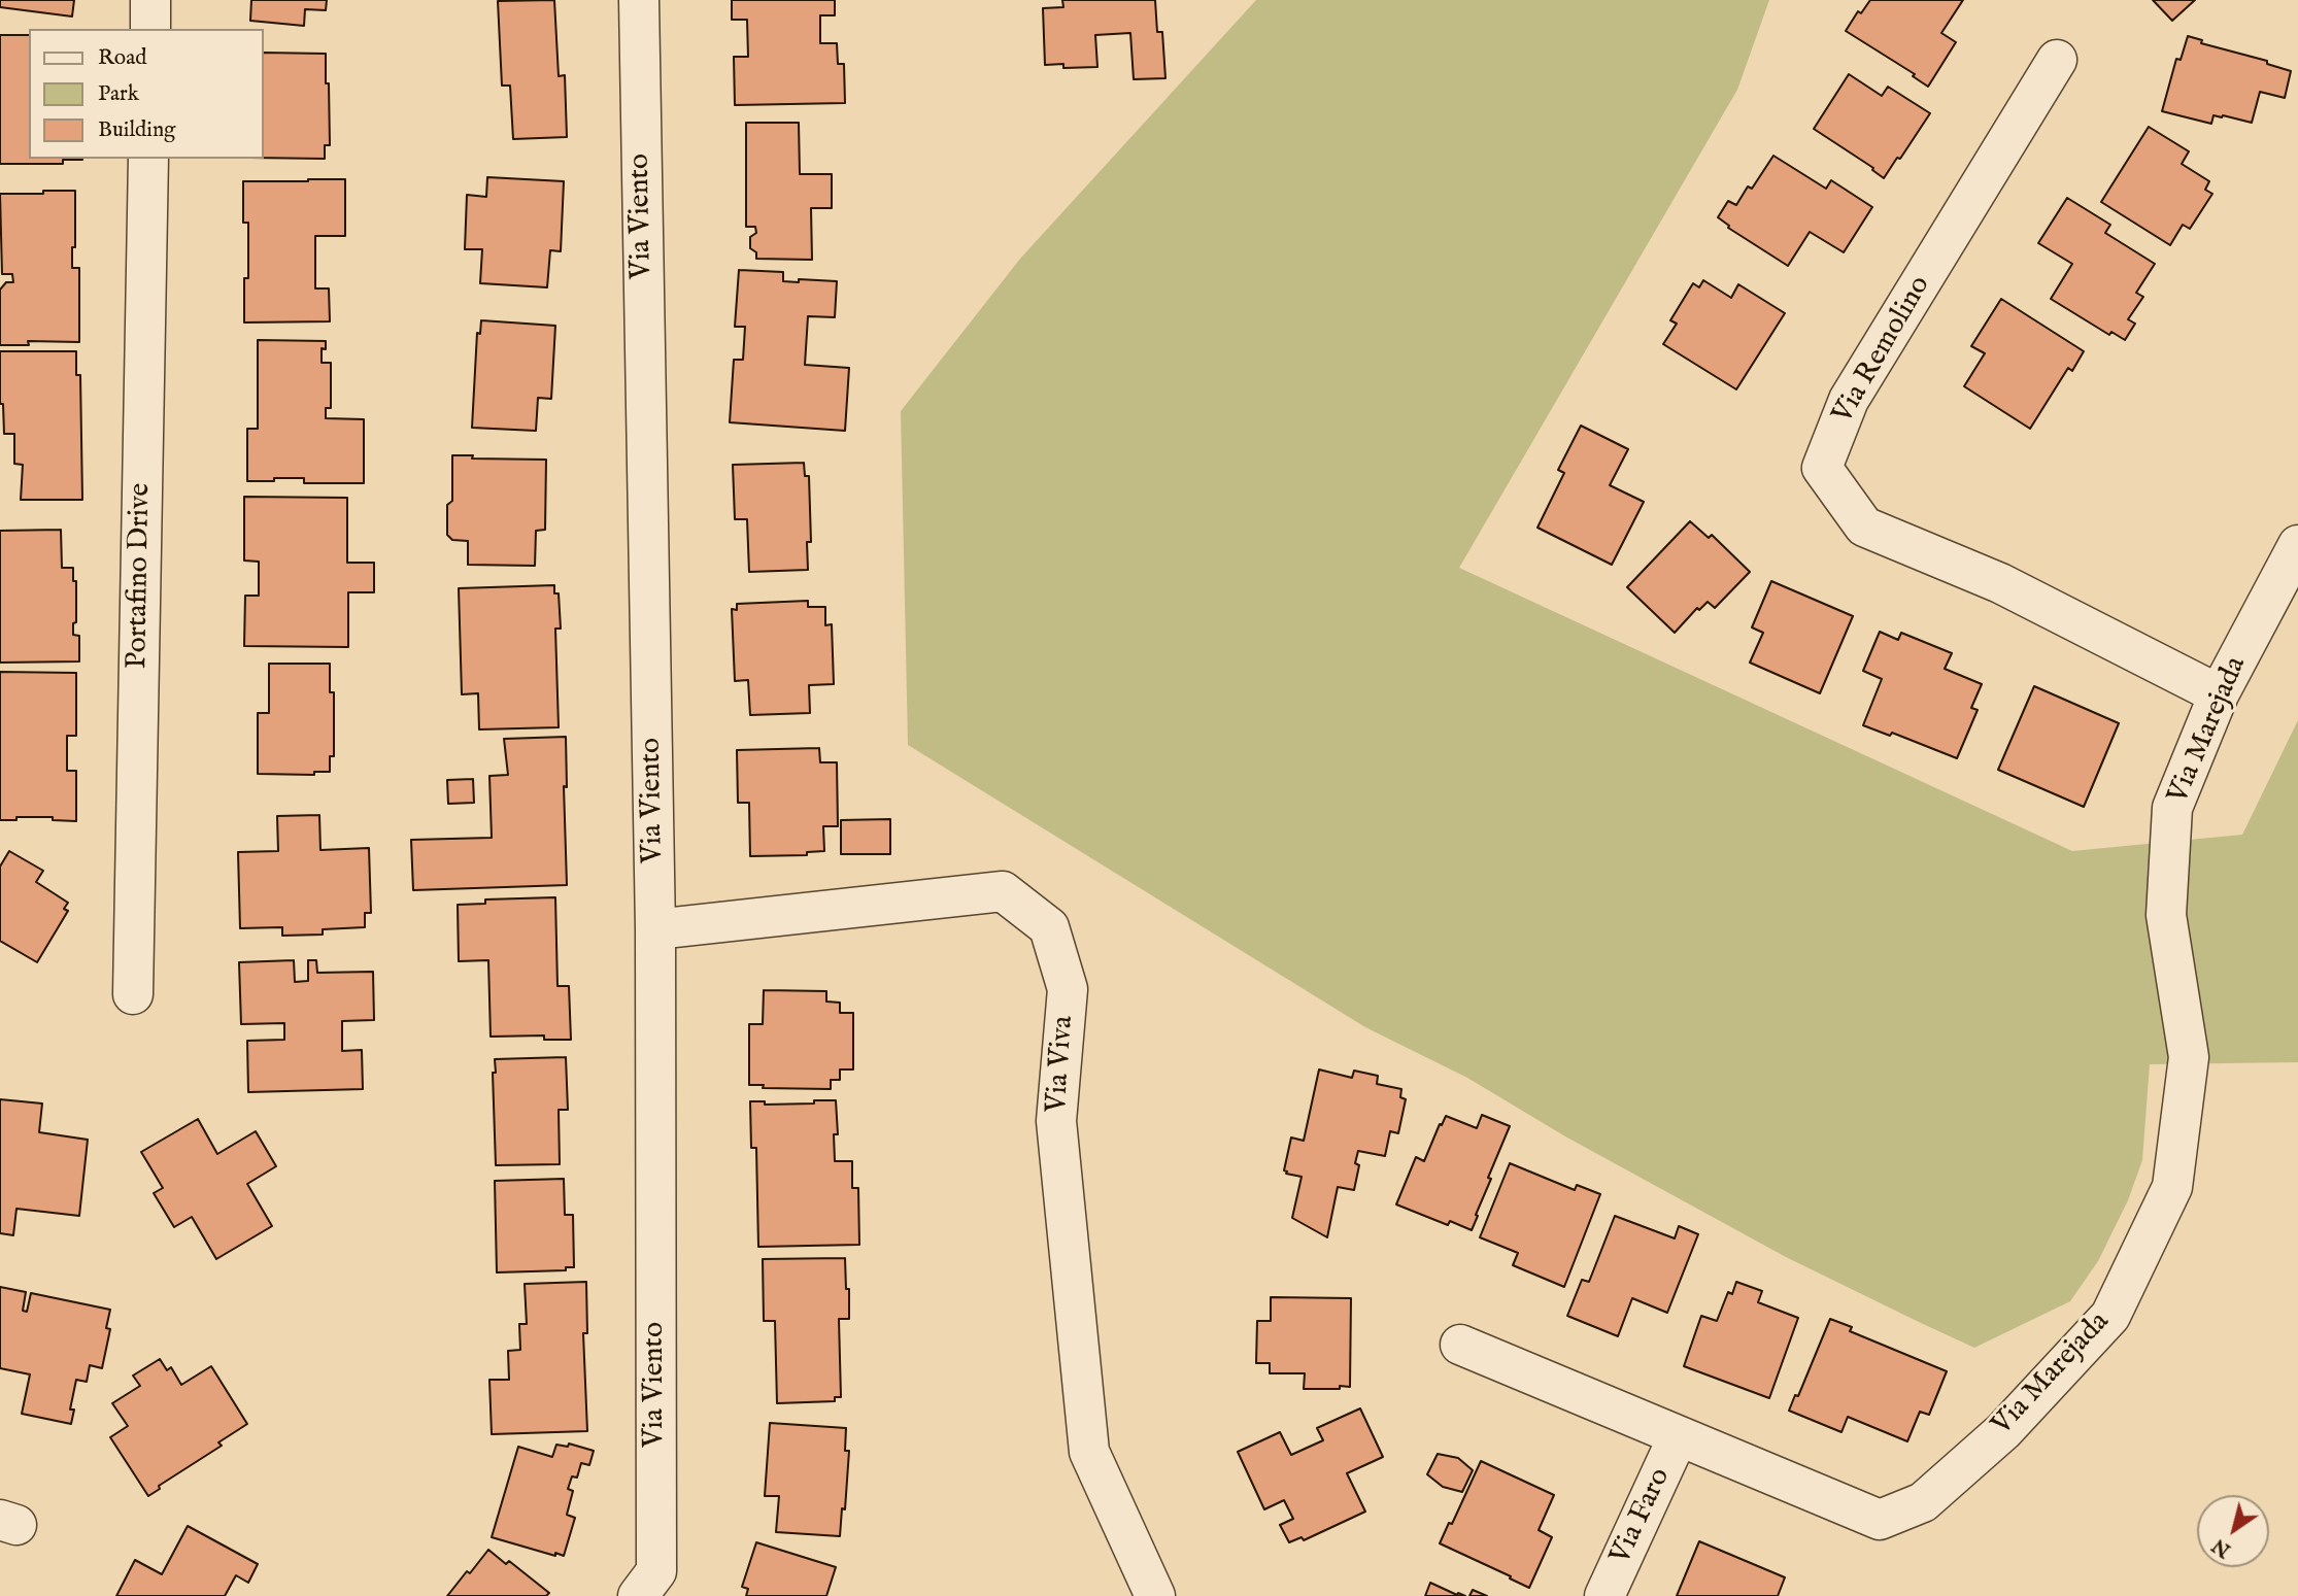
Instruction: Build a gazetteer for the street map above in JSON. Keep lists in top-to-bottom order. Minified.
{"streets":{"street":["Via Viento","Via Remolino","Portafino Drive","Via Marejada","Via Viva","Via Faro"]},"crossings":[["Via Viento","Via Viva"],["Via Remolino","Via Marejada"],["Via Marejada","Via Faro"]],"legend":["Road","Park","Building"],"north":"bottom left"}
